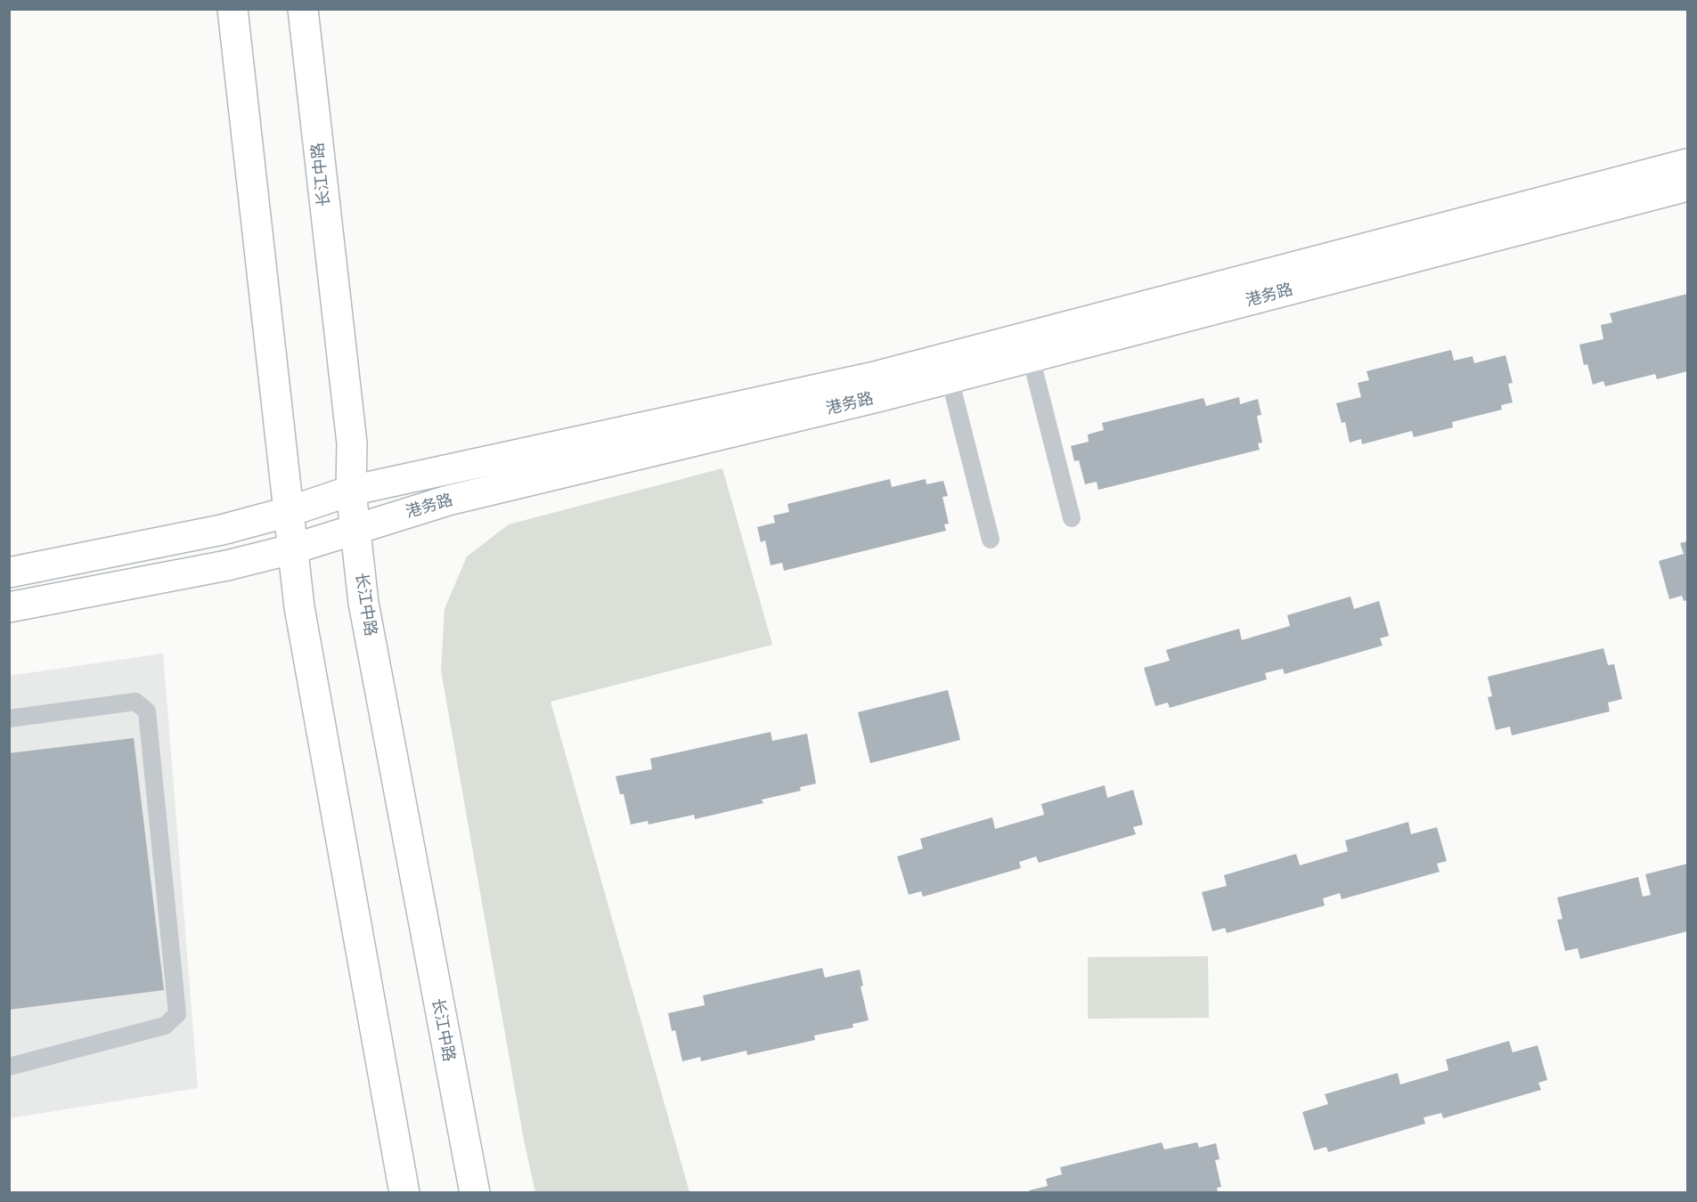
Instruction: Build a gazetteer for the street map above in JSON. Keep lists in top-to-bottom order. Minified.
{"streets":{"street":["长江中路","港务路"]},"crossings":[["长江中路","港务路"]]}
